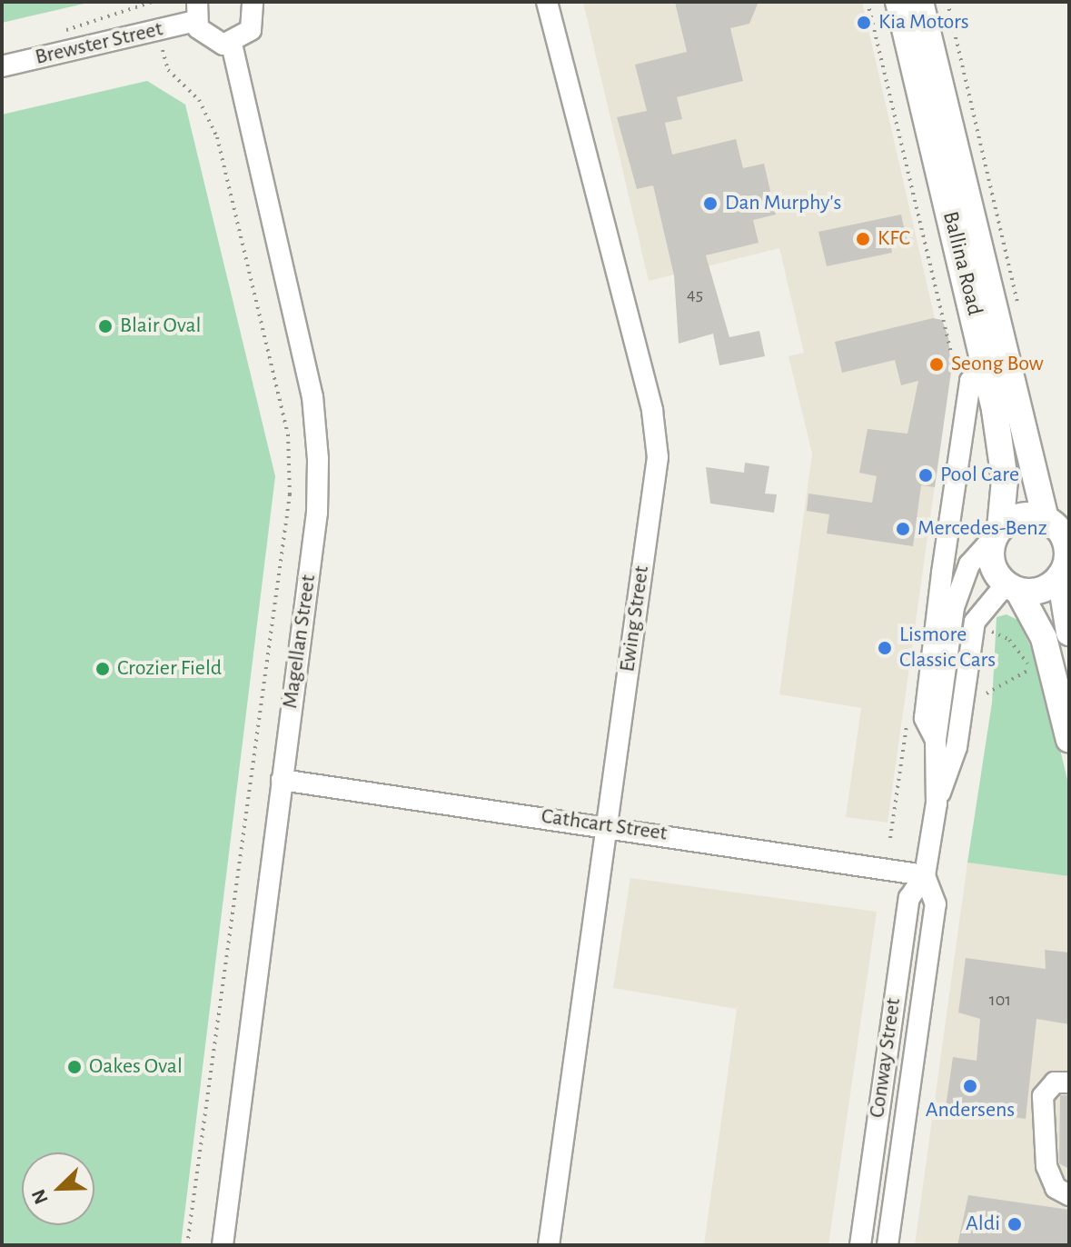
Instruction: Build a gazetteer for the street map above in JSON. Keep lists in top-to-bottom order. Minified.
{"streets":{"main road":["Ballina Road"],"street":["Brewster Street","Ewing Street","Magellan Street","Cathcart Street","Conway Street"]},"crossings":[["Ballina Road","Conway Street"],["Ewing Street","Cathcart Street"],["Magellan Street","Cathcart Street"],["Cathcart Street","Conway Street"]],"places":["Kia Motors","Dan Murphy's","KFC","Blair Oval","Seong Bow","Pool Care","Mercedes-Benz","Lismore Classic Cars","Crozier Field","Oakes Oval","Andersens","Aldi"],"house_numbers":["45","101"],"north":"bottom left"}
